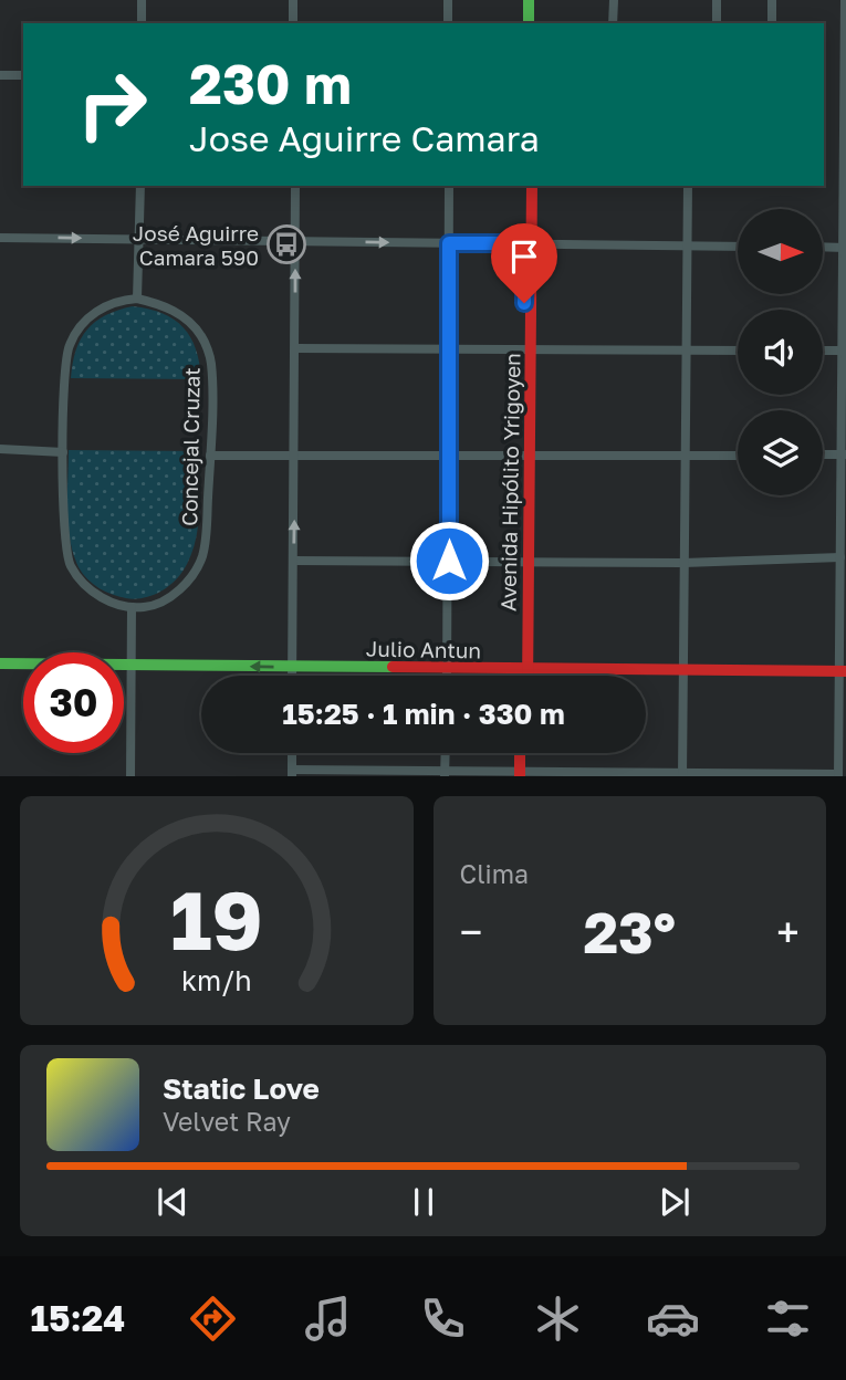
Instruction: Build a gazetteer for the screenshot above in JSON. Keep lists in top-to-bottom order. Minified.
{"streets":{"street":["Concejal Cruzat","Avenida Hipólito Yrigoyen","Julio Antun"]},"crossings":[["Avenida Hipólito Yrigoyen","Julio Antun"]],"places":{"bus stop":["José Aguirre Camara 590"]},"north":"right","page":{"turn":["230 m","Jose Aguirre Camara"],"limit":"30","trip":"15:25 · 1 min · 330 m","tile":"Clima","heat":["−","23°","+"],"song":["Static Love","Velvet Ray"],"tabs":"15:24","gauge":["19","km/h"]}}
